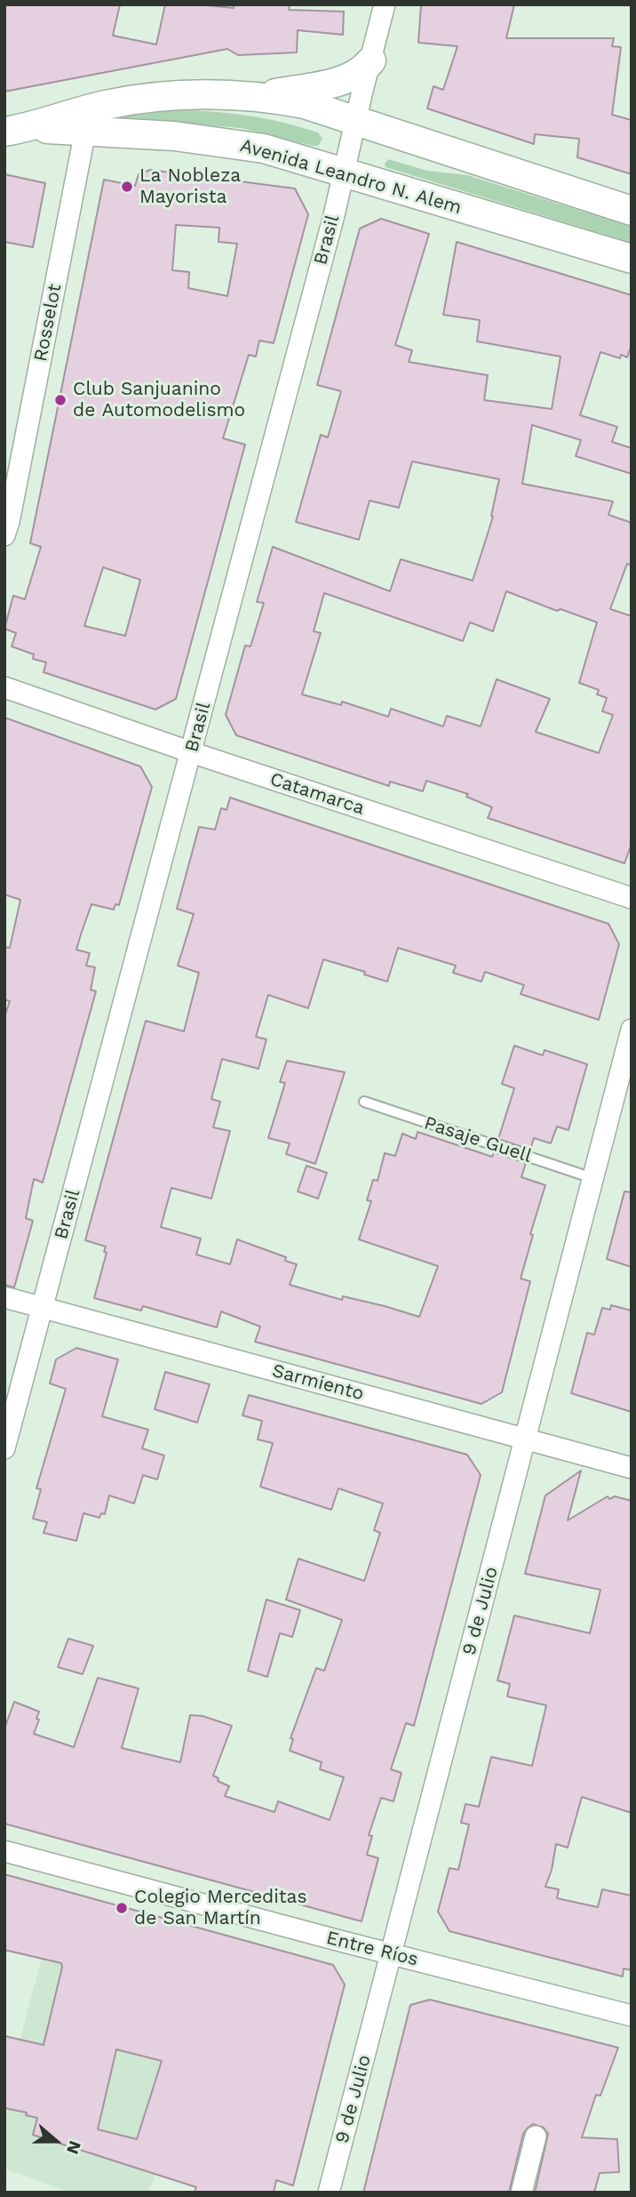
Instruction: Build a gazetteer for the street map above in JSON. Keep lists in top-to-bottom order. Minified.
{"streets":{"street":["Avenida Leandro N. Alem","Brasil","Rosselot","Catamarca","Sarmiento","9 de Julio","Entre Ríos"],"lane":["Pasaje Guell"]},"crossings":[["Avenida Leandro N. Alem","Brasil"],["Avenida Leandro N. Alem","Rosselot"],["Brasil","Catamarca"],["Brasil","Sarmiento"],["Pasaje Guell","9 de Julio"],["Sarmiento","9 de Julio"],["9 de Julio","Entre Ríos"]],"places":["La Nobleza Mayorista","Club Sanjuanino de Automodelismo","Colegio Merceditas de San Martín"],"north":"right"}
